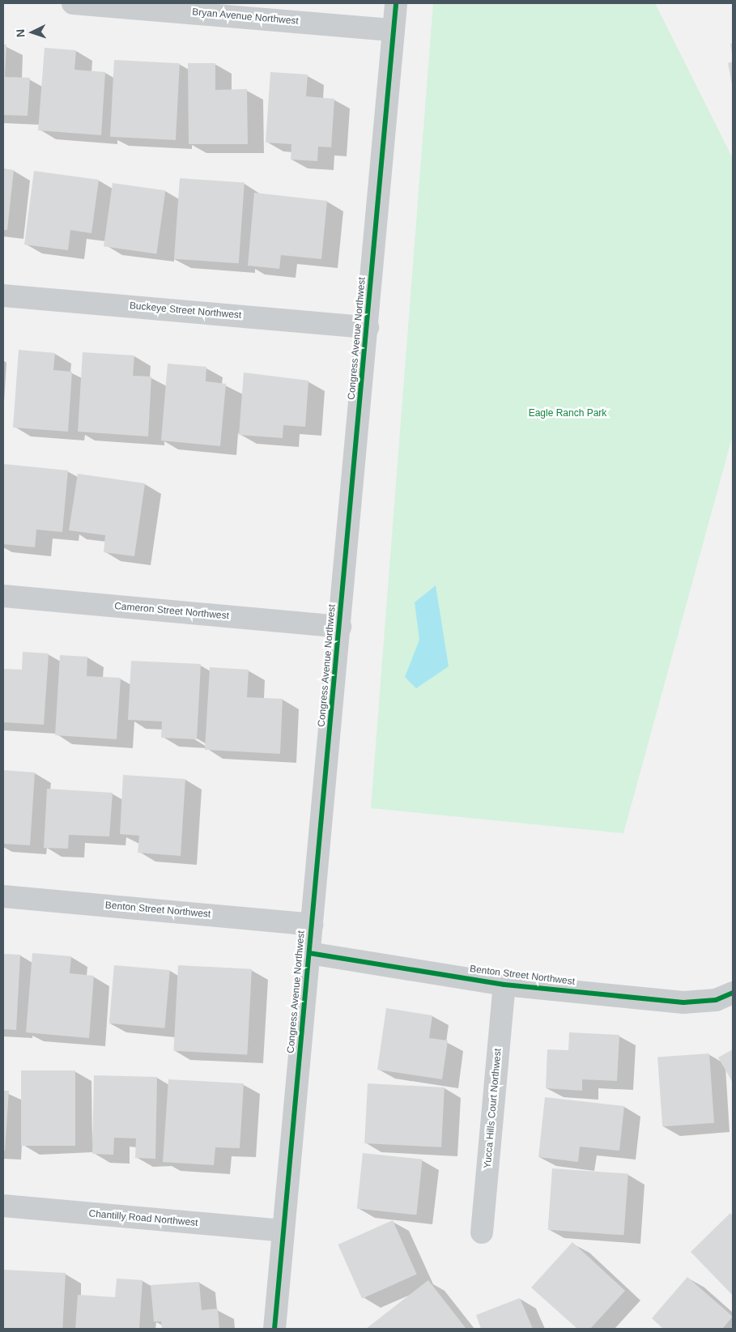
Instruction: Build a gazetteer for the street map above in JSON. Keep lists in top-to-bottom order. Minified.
{"streets":{"street":["Bryan Avenue Northwest","Buckeye Street Northwest","Congress Avenue Northwest","Cameron Street Northwest","Benton Street Northwest","Yucca Hills Court Northwest","Chantilly Road Northwest"]},"crossings":[["Bryan Avenue Northwest","Congress Avenue Northwest"],["Buckeye Street Northwest","Congress Avenue Northwest"],["Congress Avenue Northwest","Cameron Street Northwest"],["Congress Avenue Northwest","Benton Street Northwest"],["Congress Avenue Northwest","Chantilly Road Northwest"],["Benton Street Northwest","Yucca Hills Court Northwest"]],"parks":["Eagle Ranch Park"],"north":"left"}
